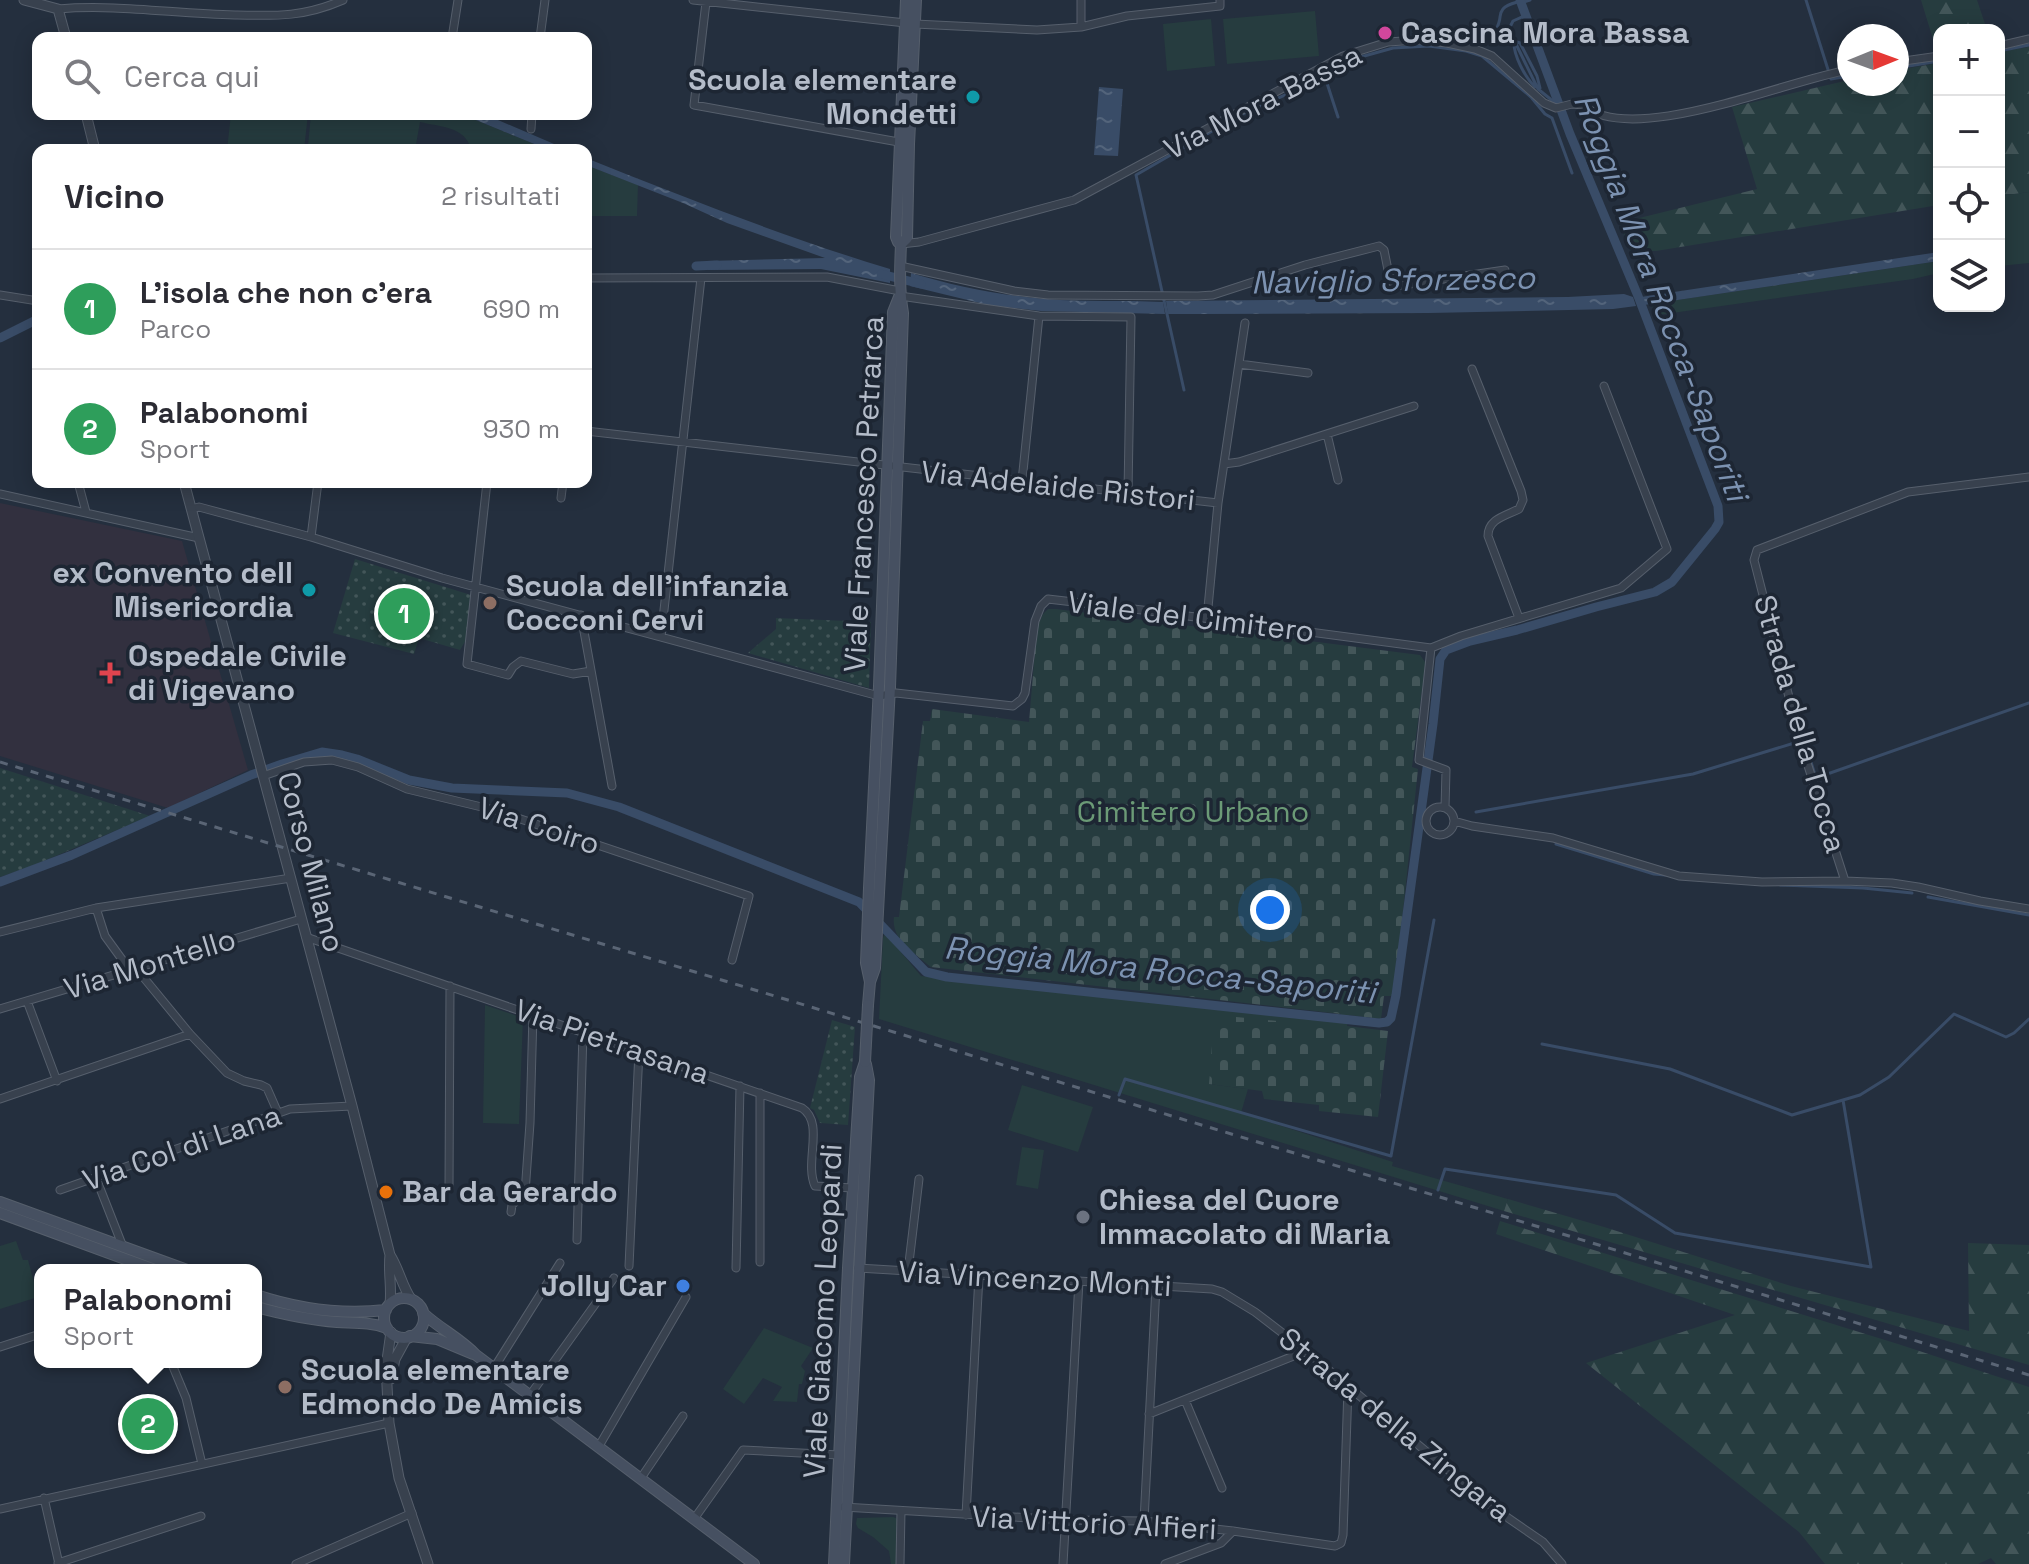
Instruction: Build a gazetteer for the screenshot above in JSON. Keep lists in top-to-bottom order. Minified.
{"streets":{"main road":["Viale Francesco Petrarca","Viale Giacomo Leopardi"],"street":["Via Mora Bassa","Via Adelaide Ristori","Viale del Cimitero","Strada della Tocca","Via Coiro","Corso Milano","Via Montello","Via Pietrasana","Via Col di Lana","Via Vincenzo Monti","Strada della Zingara","Via Vittorio Alfieri"]},"crossings":[["Via Mora Bassa","Viale Francesco Petrarca"],["Via Adelaide Ristori","Viale Francesco Petrarca"],["Viale Francesco Petrarca","Viale del Cimitero"],["Viale Francesco Petrarca","Viale Giacomo Leopardi"],["Viale del Cimitero","Viale Giacomo Leopardi"],["Via Coiro","Corso Milano"],["Corso Milano","Via Montello"],["Corso Milano","Via Pietrasana"],["Corso Milano","Via Col di Lana"],["Via Pietrasana","Viale Giacomo Leopardi"],["Via Vincenzo Monti","Viale Giacomo Leopardi"],["Via Vincenzo Monti","Strada della Zingara"],["Viale Giacomo Leopardi","Via Vittorio Alfieri"],["Strada della Zingara","Via Vittorio Alfieri"]],"water":["Naviglio Sforzesco","Roggia Mora Rocca-Saporiti"],"parks":["Cimitero Urbano"],"places":{"other":["Cascina Mora Bassa","Scuola elementare Mondetti","ex Convento dell Misericordia","Scuola dell'infanzia Cocconi Cervi","Bar da Gerardo","Chiesa del Cuore Immacolato di Maria","Jolly Car","Scuola elementare Edmondo De Amicis"],"health":["Ospedale Civile di Vigevano"]},"north":"right","page":{"map_buttons":["+","−"],"search":"Cerca qui","heading":["Vicino","2 risultati"],"list":[{"mark":"1","name":"L'isola che non c’era","note":"Parco","value":"690 m"},{"mark":"2","name":"Palabonomi","note":"Sport","value":"930 m"}],"pins":["1","2"],"popup":["Palabonomi","Sport"]}}
